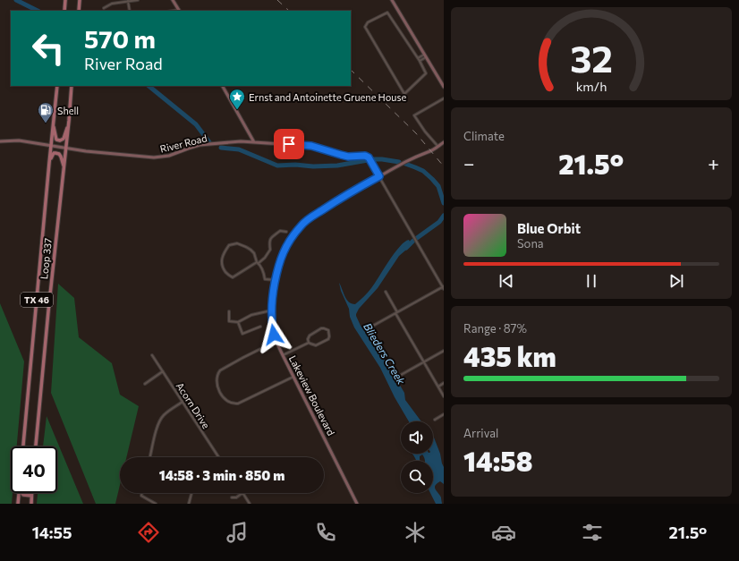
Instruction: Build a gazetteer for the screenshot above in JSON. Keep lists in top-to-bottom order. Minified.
{"streets":{"main road":["Loop 337","TX 46"],"street":["River Road","Lakeview Boulevard","Acorn Drive"]},"crossings":[["River Road","Loop 337"],["River Road","Lakeview Boulevard"]],"water":["Blieders Creek"],"places":{"place":["Ernst and Antoinette Gruene House"],"fuel station":["Shell"]},"page":{"turn":["570 m","River Road"],"tile":["Climate",["Range · 87%","435 km"],["Arrival","14:58"]],"heat":["−","21.5°","+"],"song":["Blue Orbit","Sona"],"limit":"40","trip":"14:58 · 3 min · 850 m","tabs":["14:55","21.5°"],"gauge":["32","km/h"]}}
